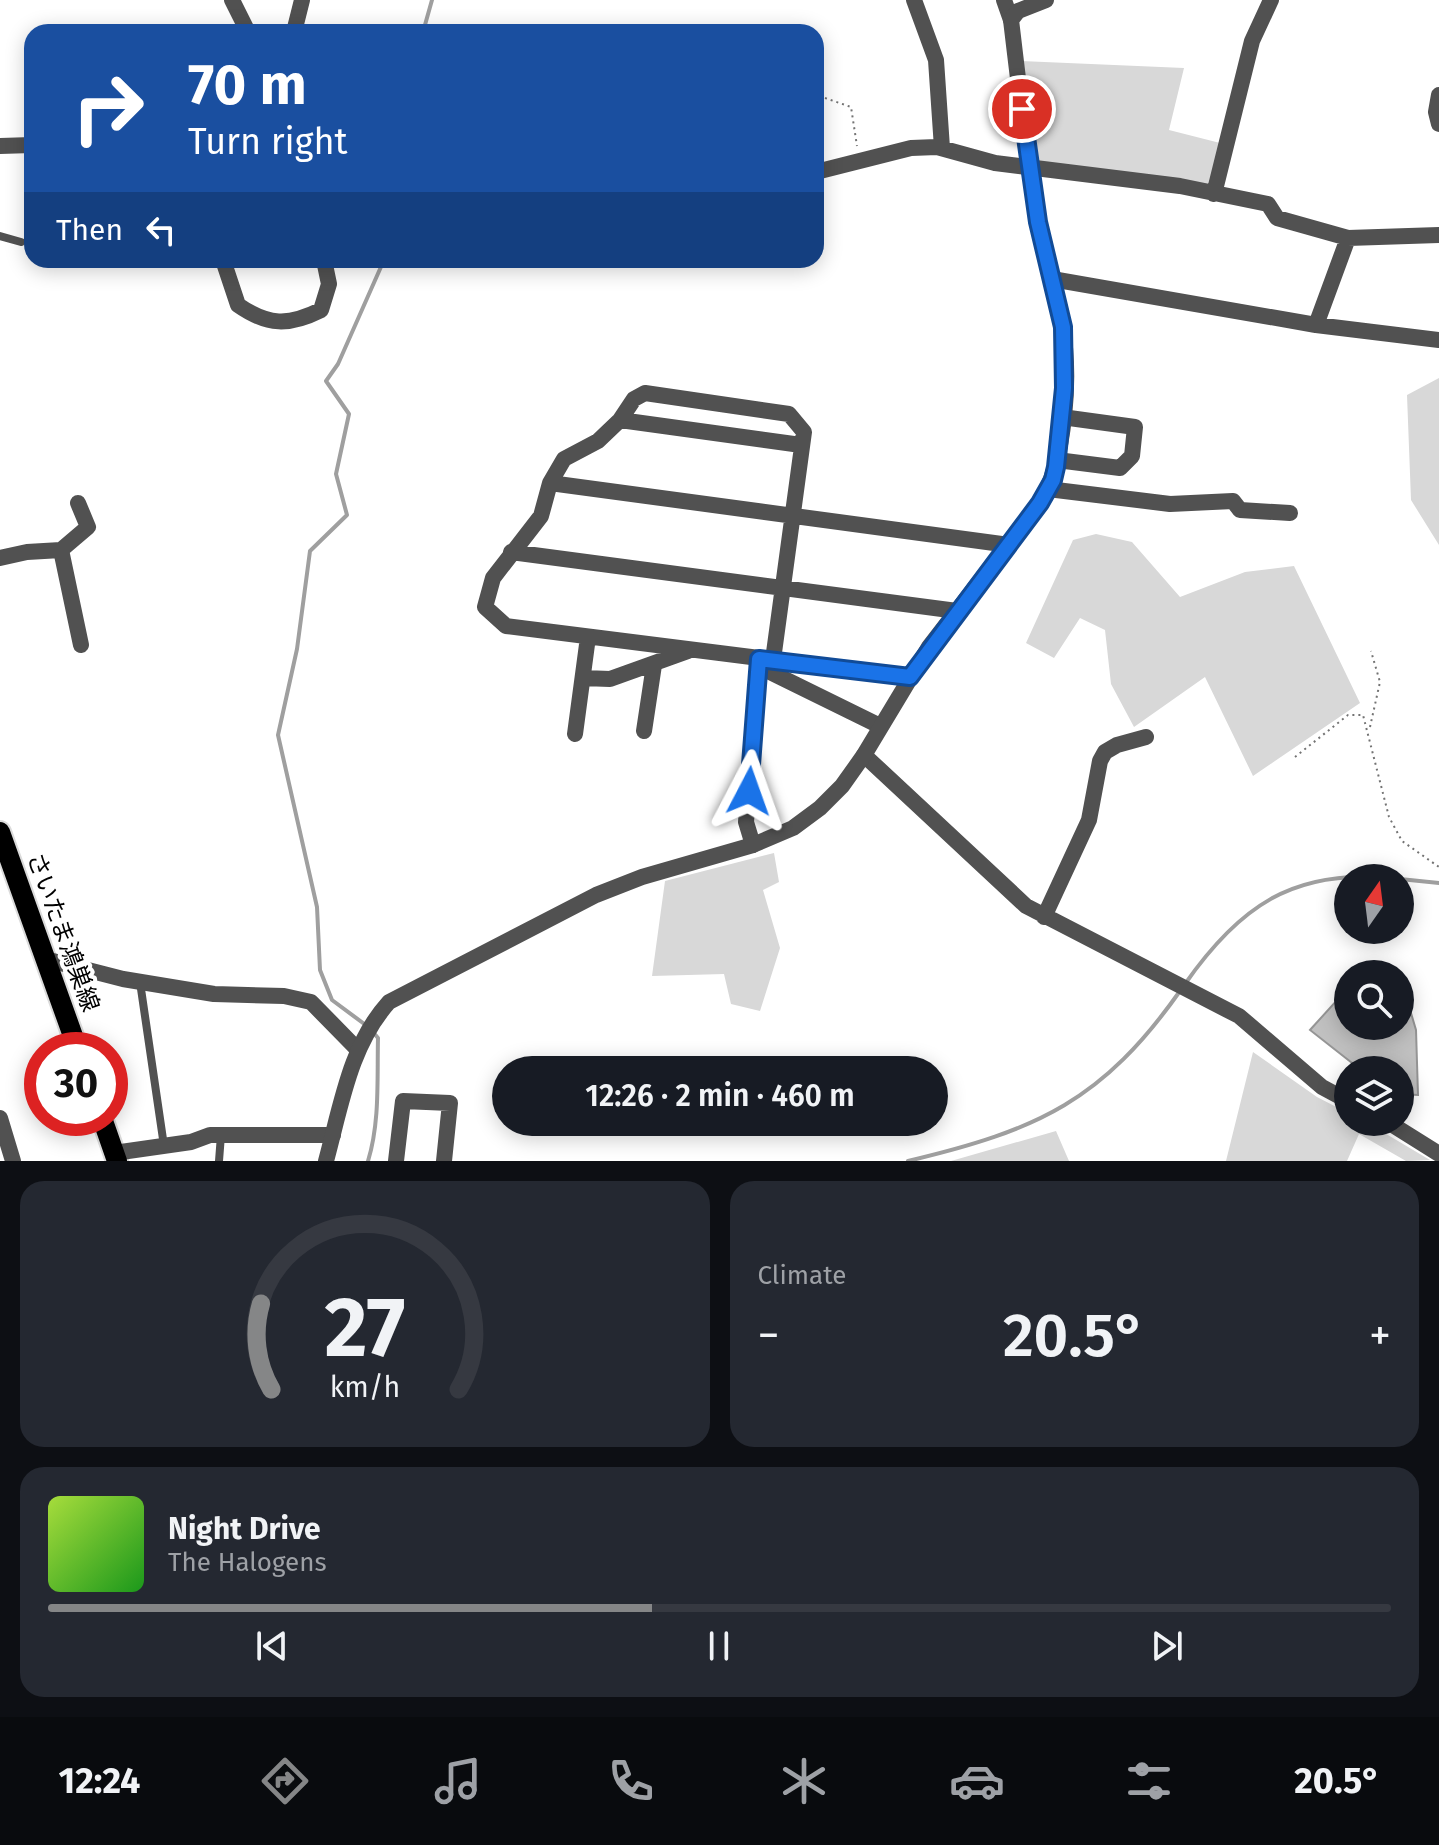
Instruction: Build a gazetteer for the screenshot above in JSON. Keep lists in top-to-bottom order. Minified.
{"streets":{"main road":["さいたま鴻巣線"]},"north":"top","page":{"turn":["70 m","Turn right"],"then":"Then","limit":"30","trip":"12:26 · 2 min · 460 m","tile":"Climate","heat":["−","20.5°","+"],"song":["Night Drive","The Halogens"],"tabs":["12:24","20.5°"],"gauge":["27","km/h"]}}
